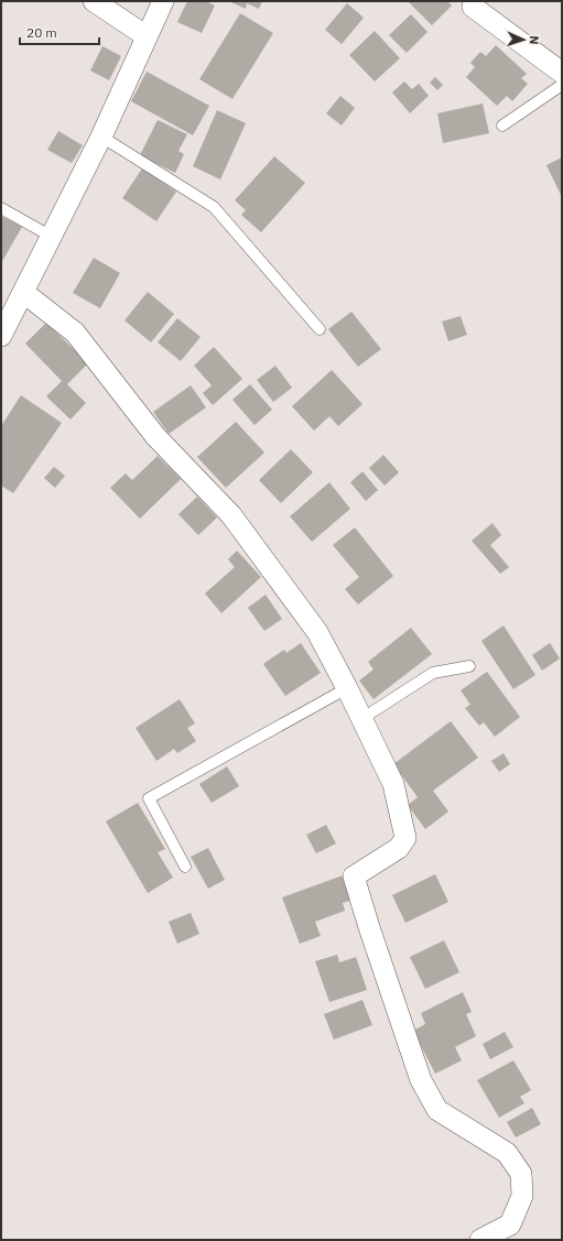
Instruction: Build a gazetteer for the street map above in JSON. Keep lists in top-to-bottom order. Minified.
{"scale_bar":"20 m","north":"right"}
